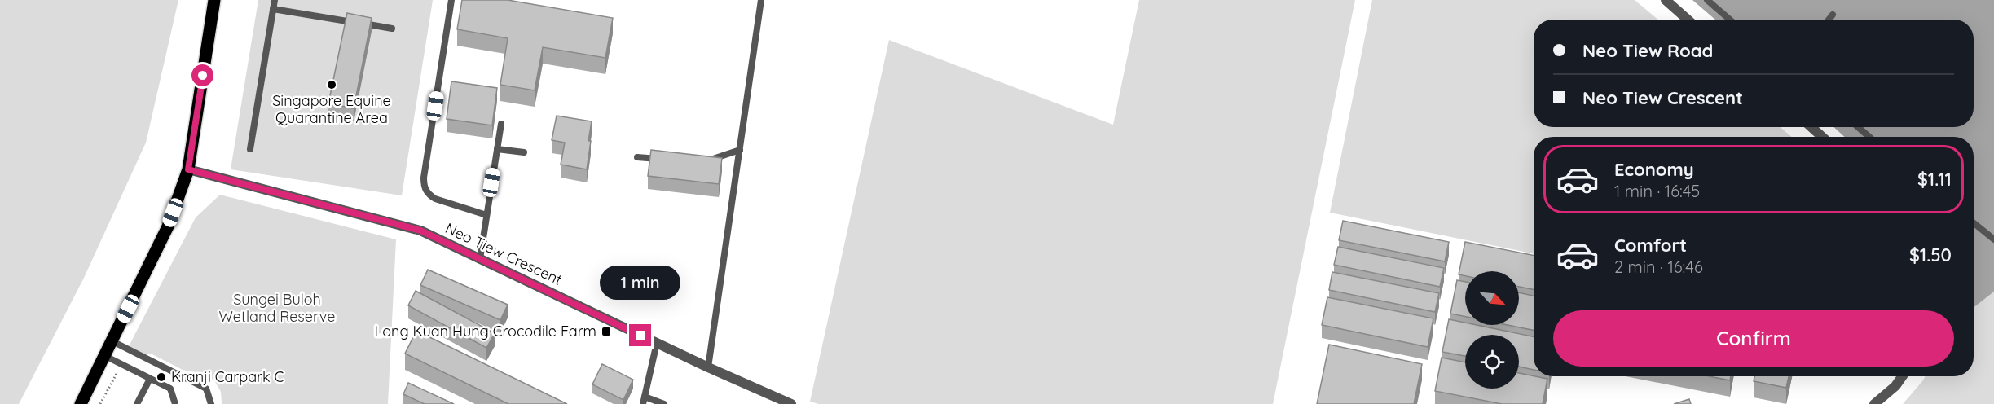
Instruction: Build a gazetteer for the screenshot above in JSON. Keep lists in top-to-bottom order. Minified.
{"streets":{"street":["Neo Tiew Crescent"]},"parks":["Sungei Buloh Wetland Reserve"],"places":{"other":["Singapore Equine Quarantine Area","Kranji Carpark C"],"transit":["Long Kuan Hung Crocodile Farm"]},"north":"bottom right","page":{"banner":["Neo Tiew Road","Neo Tiew Crescent"],"list":[{"name":"Economy","note":"1 min · 16:45","value":"$1.11"},{"name":"Comfort","note":"2 min · 16:46","value":"$1.50"}],"bubble":"1 min","buttons":"Confirm"}}
